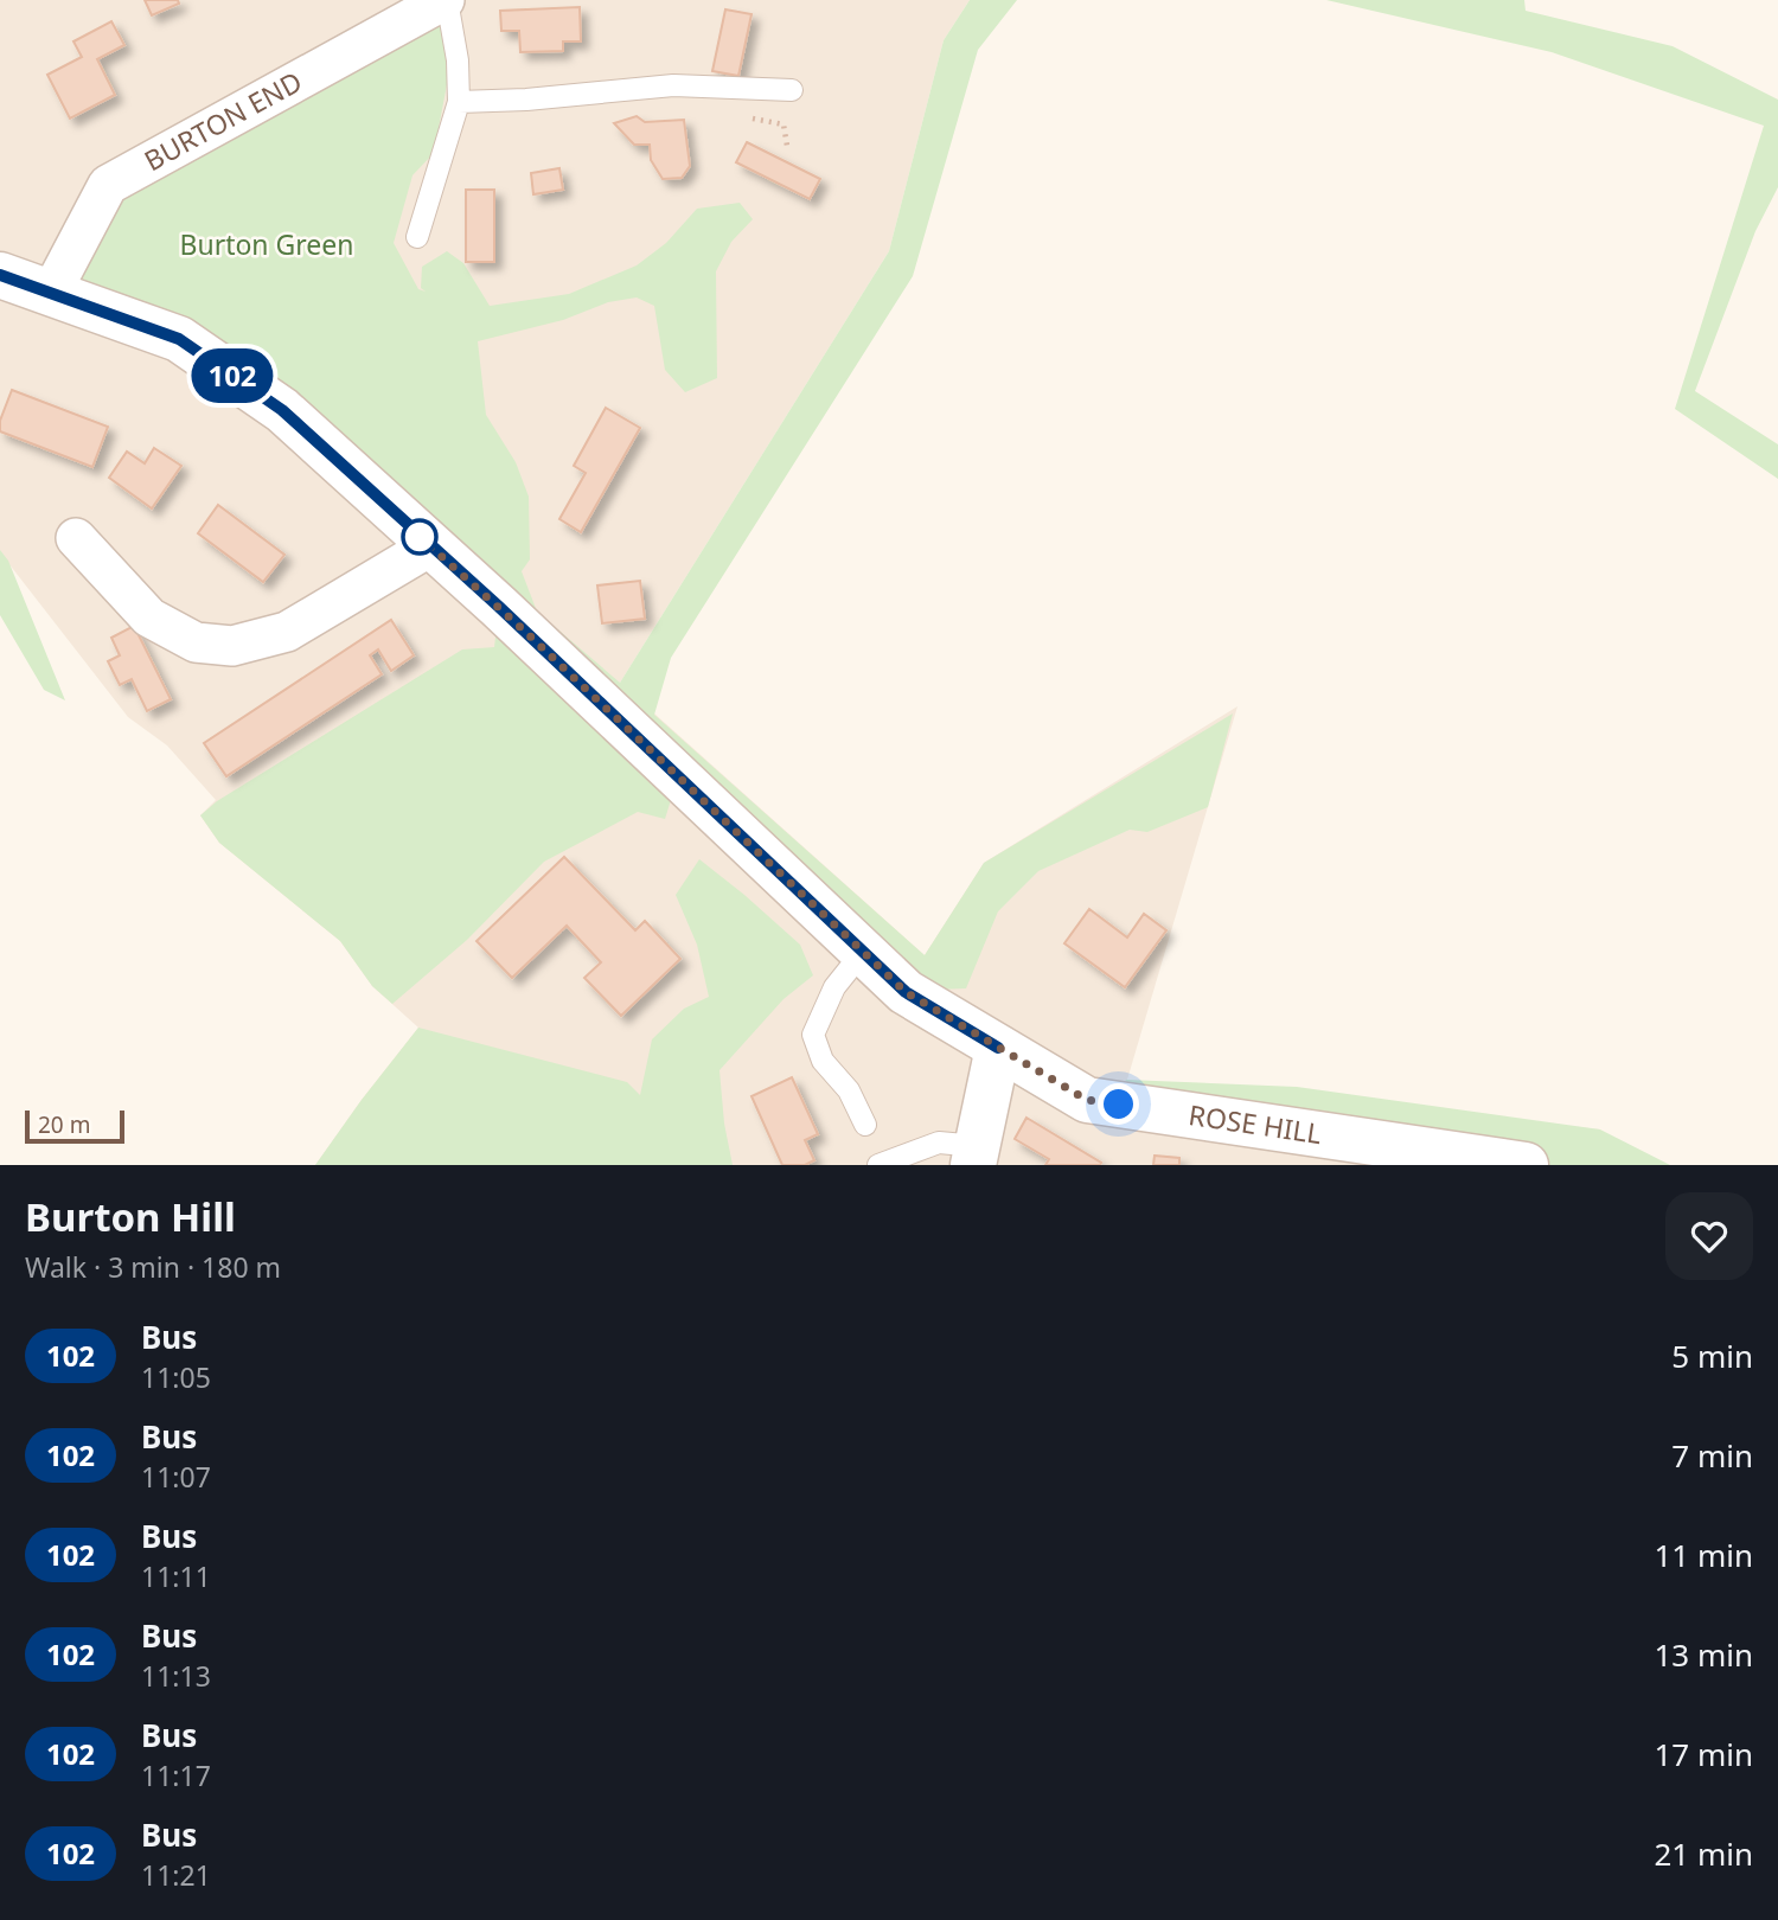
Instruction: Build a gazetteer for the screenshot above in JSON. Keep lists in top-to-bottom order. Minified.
{"streets":{"street":["BURTON END","ROSE HILL"]},"crossings":[["BURTON END","ROSE HILL"]],"parks":["Burton Green"],"lines":["bus line 102"],"scale_bar":"20 m","page":{"on_map":"102","scale":"20 m","heading":["Burton Hill","Walk · 3 min · 180 m"],"list":[{"mark":"102","name":"Bus","note":"11:05","value":"5 min"},{"mark":"102","name":"Bus","note":"11:07","value":"7 min"},{"mark":"102","name":"Bus","note":"11:11","value":"11 min"},{"mark":"102","name":"Bus","note":"11:13","value":"13 min"},{"mark":"102","name":"Bus","note":"11:17","value":"17 min"},{"mark":"102","name":"Bus","note":"11:21","value":"21 min"}]}}
